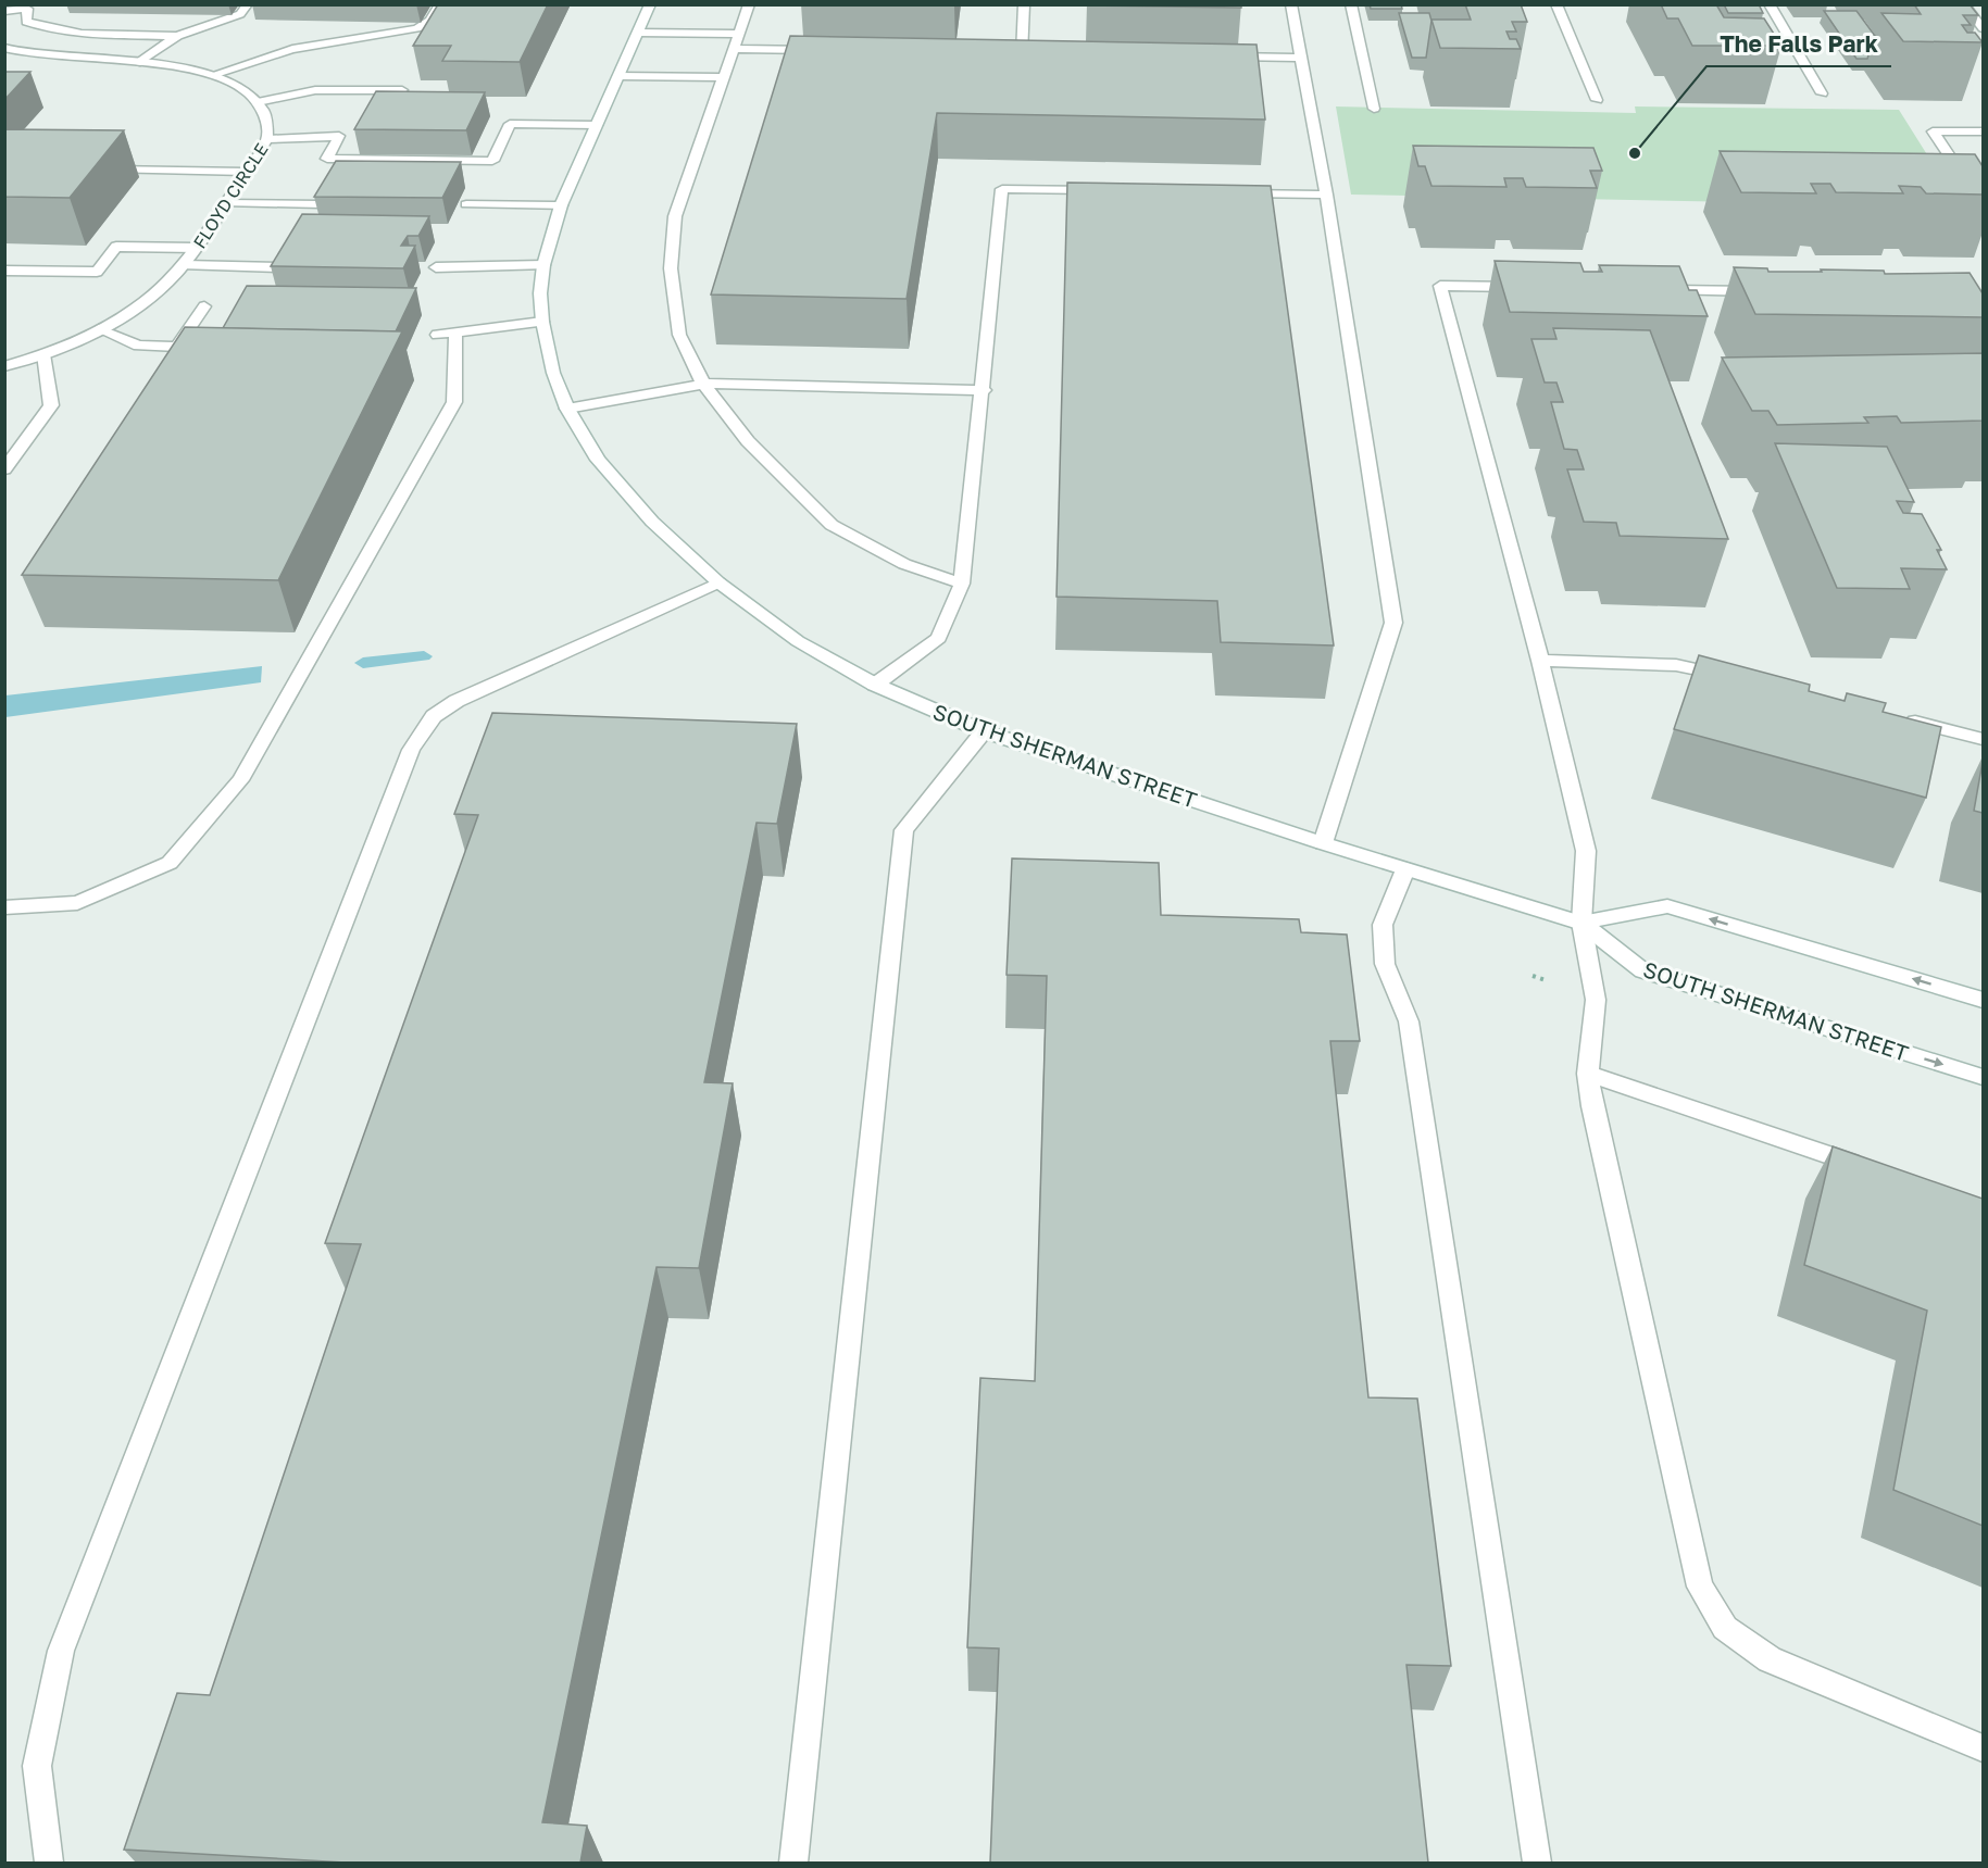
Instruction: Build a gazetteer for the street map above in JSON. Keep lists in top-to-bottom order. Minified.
{"streets":{"street":["FLOYD CIRCLE","SOUTH SHERMAN STREET"]},"places":["The Falls Park"]}
